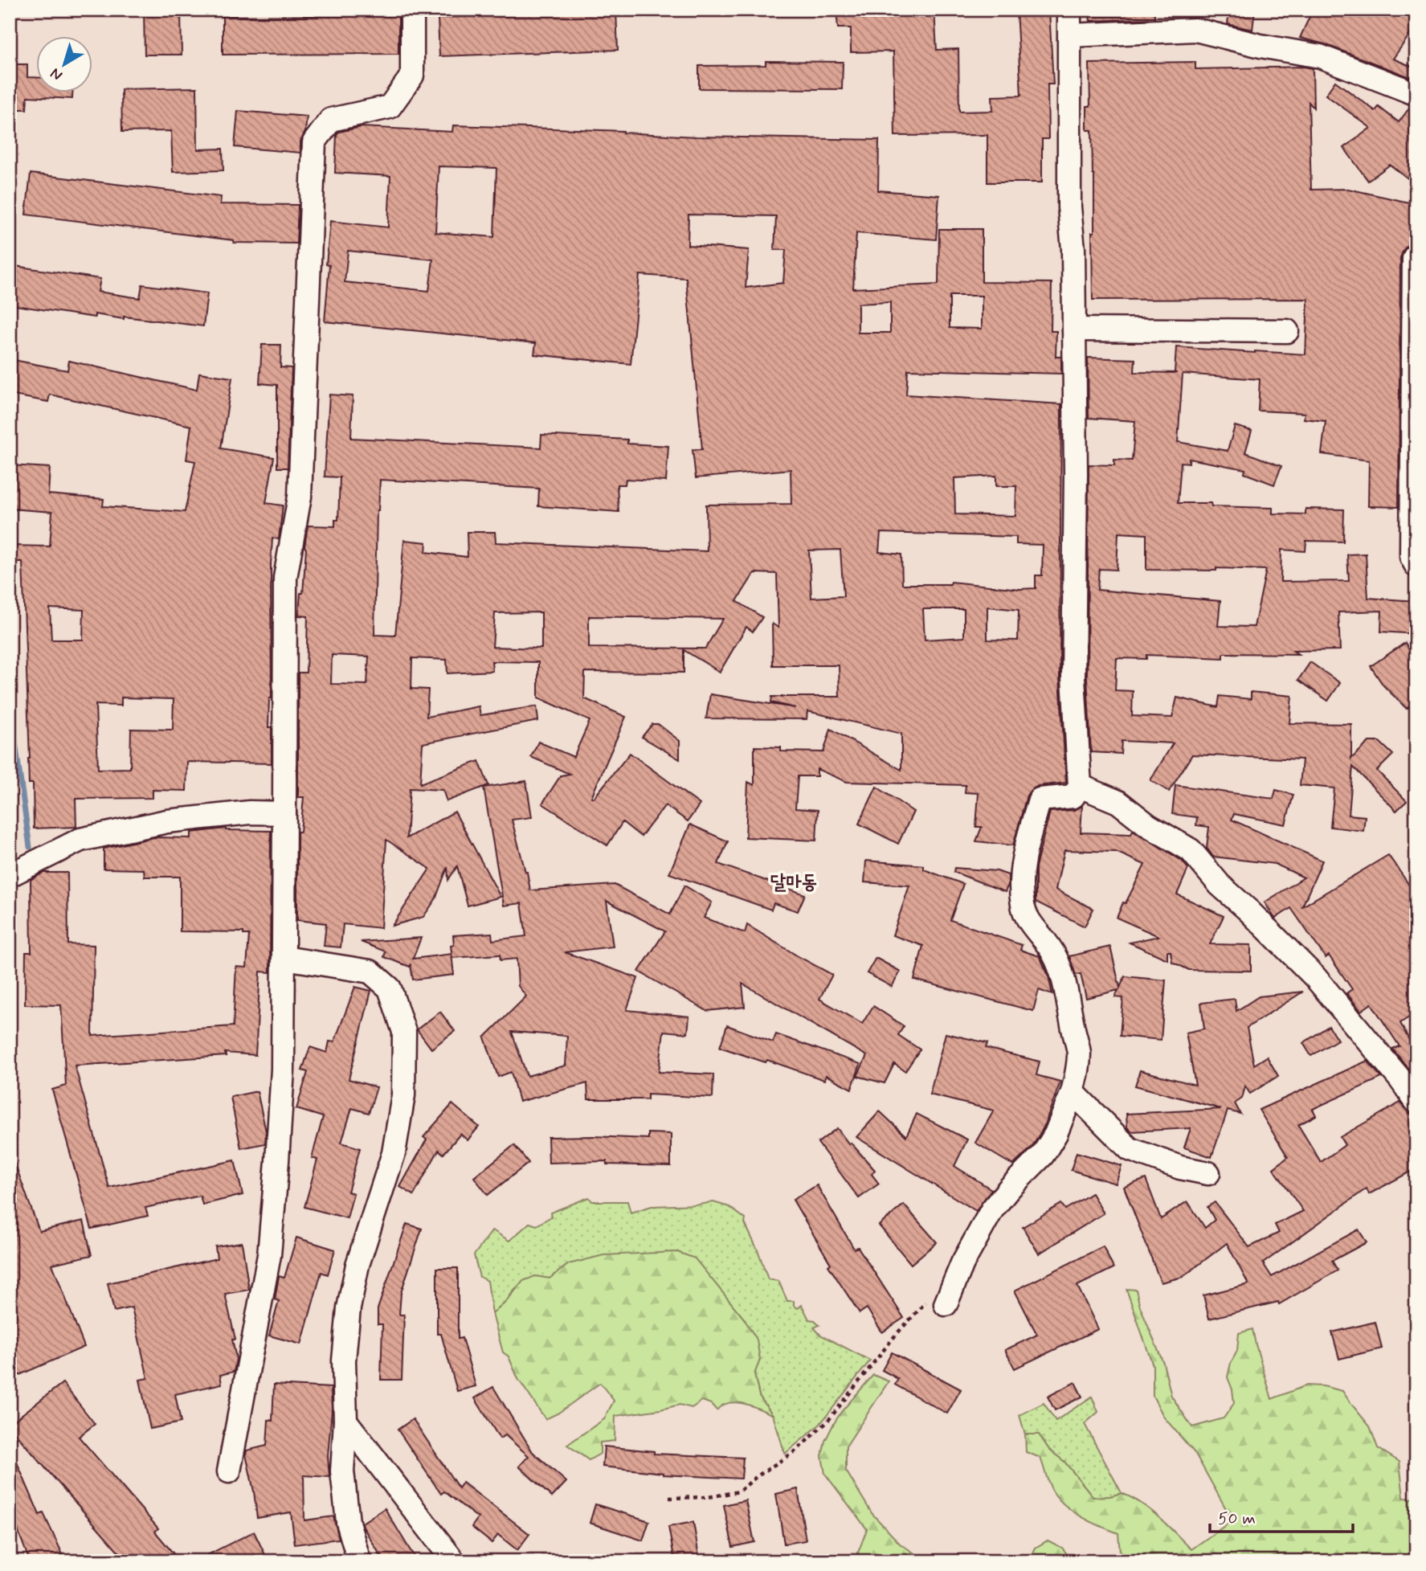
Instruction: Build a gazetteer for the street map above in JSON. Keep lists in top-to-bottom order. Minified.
{"districts":["달마동"],"scale_bar":"50 m","north":"bottom left"}
